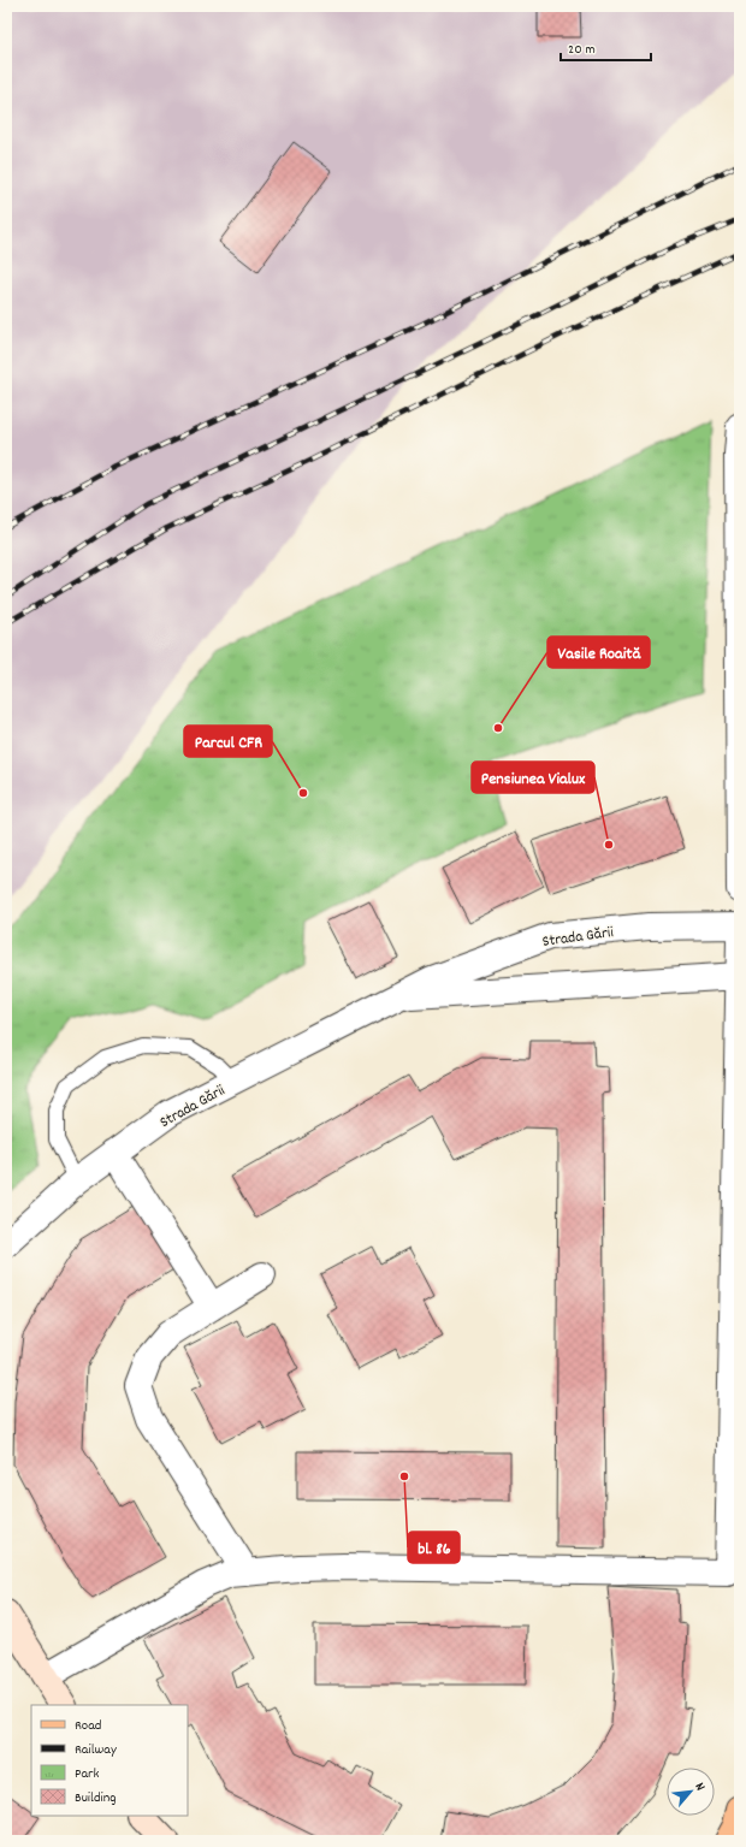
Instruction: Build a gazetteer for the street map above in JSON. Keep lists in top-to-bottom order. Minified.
{"streets":{"street":["Strada Gării"]},"places":["Vasile Roaită","Parcul CFR","Pensiunea Vialux","bl. 86"],"legend":["Road","Railway","Park","Building"],"scale_bar":"20 m","north":"top right"}
